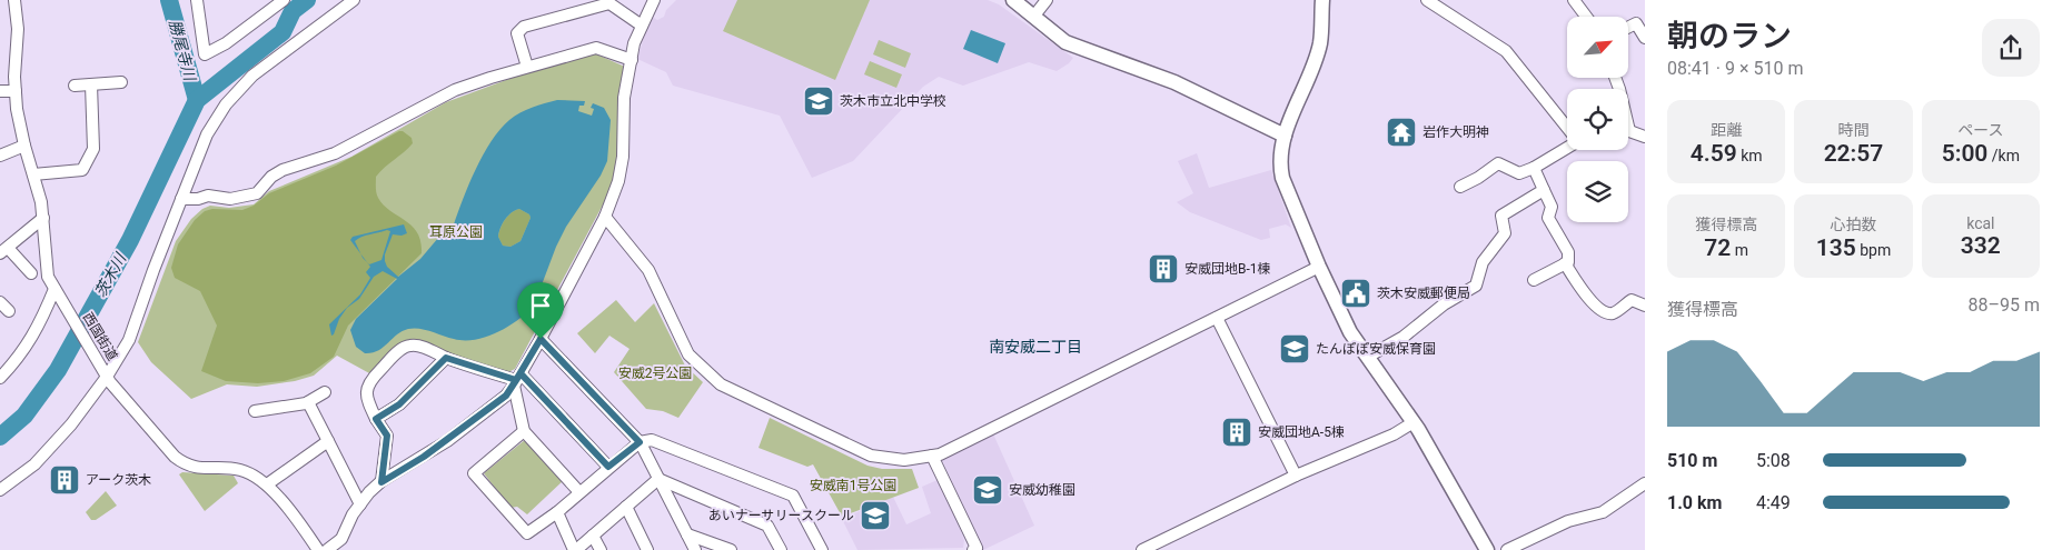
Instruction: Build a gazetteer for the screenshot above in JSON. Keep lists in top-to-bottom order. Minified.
{"streets":{"street":["西国街道"]},"districts":["南安威二丁目"],"water":["勝尾寺川","茨木川"],"parks":["耳原公園","安威2号公園","安威南1号公園"],"places":{"school or university":["茨木市立北中学校","たんぽぽ安威保育園","安威幼稚園","あいナーサリースクール"],"temple":["岩作大明神"],"building":["安威団地B-1棟","安威団地A-5棟","アーク茨木"],"public building":["茨木安威郵便局"]},"north":"top right","page":{"heading":["朝のラン","08:41 · 9 × 510 m"],"stats":[["距離","4.59 km"],["時間","22:57"],["ペース","5:00 /km"],["獲得標高","72 m"],["心拍数","135 bpm"],["kcal","332"]],"chart":["獲得標高","88–95 m"],"list":[{"name":"510 m","note":"5:08"},{"name":"1.0 km","note":"4:49"}]}}
